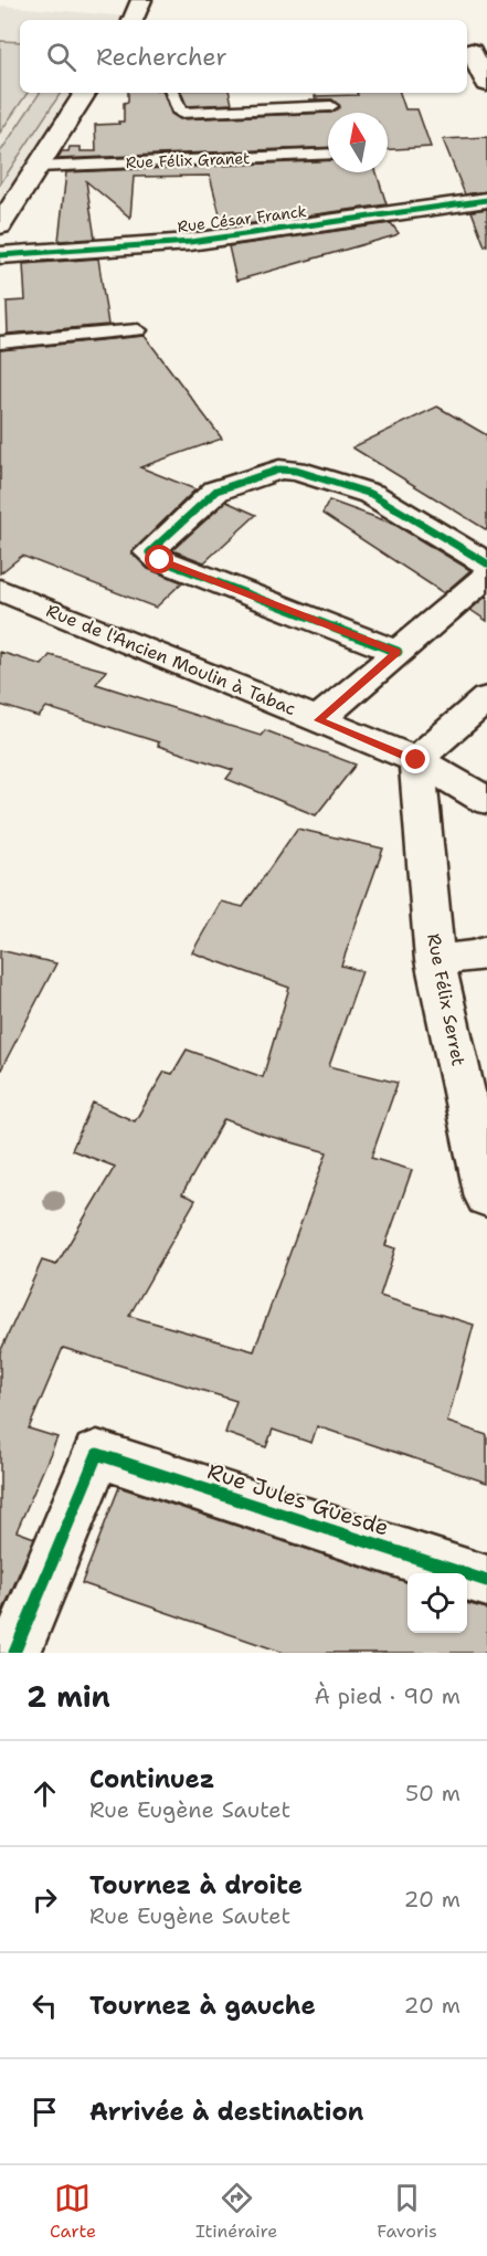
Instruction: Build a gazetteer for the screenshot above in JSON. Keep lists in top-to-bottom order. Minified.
{"streets":{"street":["Rue César Franck","Rue de l'Ancien Moulin à Tabac","Rue Félix Serret","Rue Jules Guesde"],"lane":["Rue Félix Granet"]},"crossings":[["Rue de l'Ancien Moulin à Tabac","Rue Félix Serret"]],"north":"top","page":{"search":"Rechercher","heading":["2 min","À pied · 90 m"],"list":[["Continuez","Rue Eugène Sautet","50 m"],["Tournez à droite","Rue Eugène Sautet","20 m"],["Tournez à gauche","20 m"],"Arrivée à destination"],"nav":["Carte","Itinéraire","Favoris"]}}
